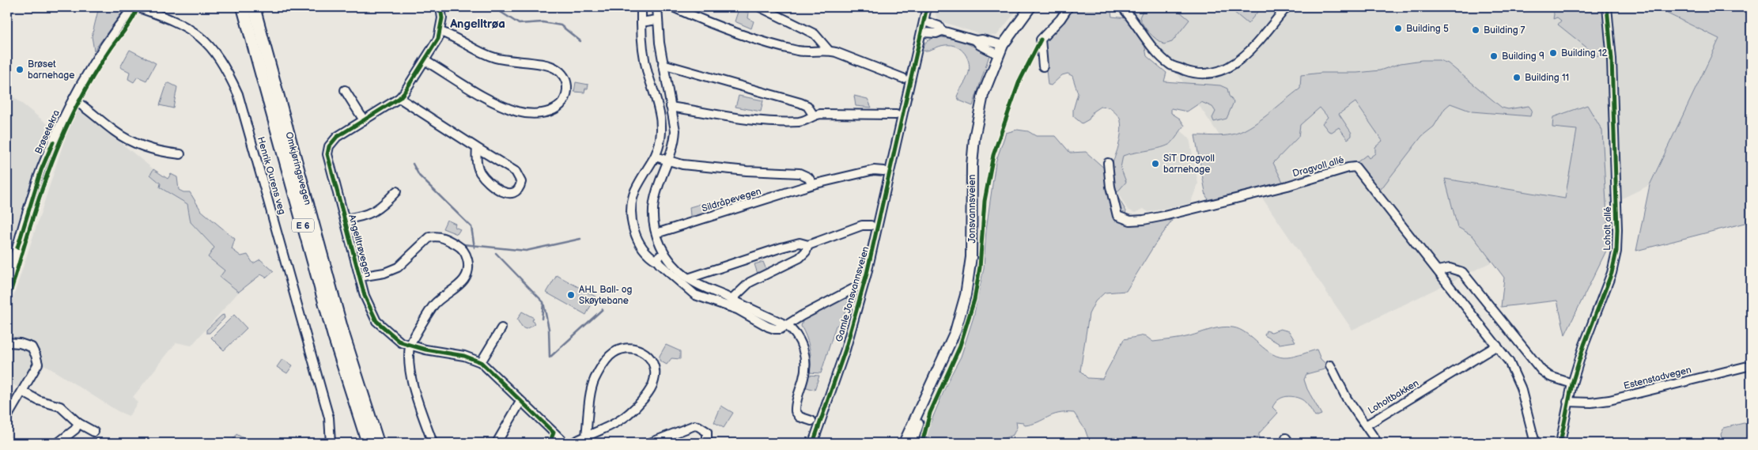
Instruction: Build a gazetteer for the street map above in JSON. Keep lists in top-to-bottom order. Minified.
{"streets":{"highway":["Omkjøringsvegen","E 6"],"main road":["Jonsvannsveien"],"street":["Brøsetekra","Dragvoll allé","Henrik Ourens veg","Sildråpevegen","Loholt allé","Angelltrøvegen","Gamle Jonsvannsveien","Estenstadvegen","Loholtbakken"]},"crossings":[["Brøsetekra","Henrik Ourens veg"],["Dragvoll allé","Loholtbakken"],["Loholt allé","Estenstadvegen"]],"districts":["Angelltrøa"],"places":["Building 5","Building 7","Building 12","Building 9","Brøset barnehage","Building 11","SiT Dragvoll barnehage","AHL Ball- og Skøytebane"]}
